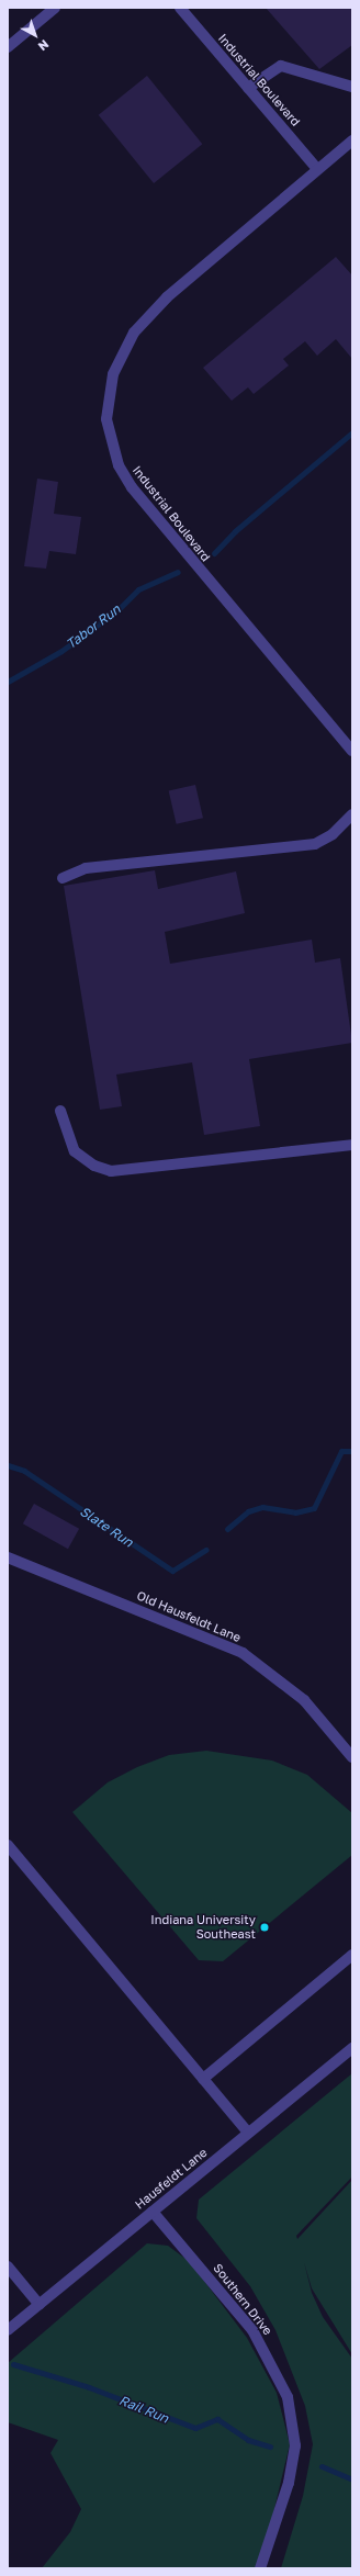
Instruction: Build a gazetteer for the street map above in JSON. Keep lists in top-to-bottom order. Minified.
{"streets":{"street":["Industrial Boulevard","Old Hausfeldt Lane","Hausfeldt Lane","Southern Drive"]},"crossings":[["Hausfeldt Lane","Southern Drive"]],"water":["Tabor Run","Slate Run","Rail Run"],"places":["Indiana University Southeast"],"north":"bottom right"}
